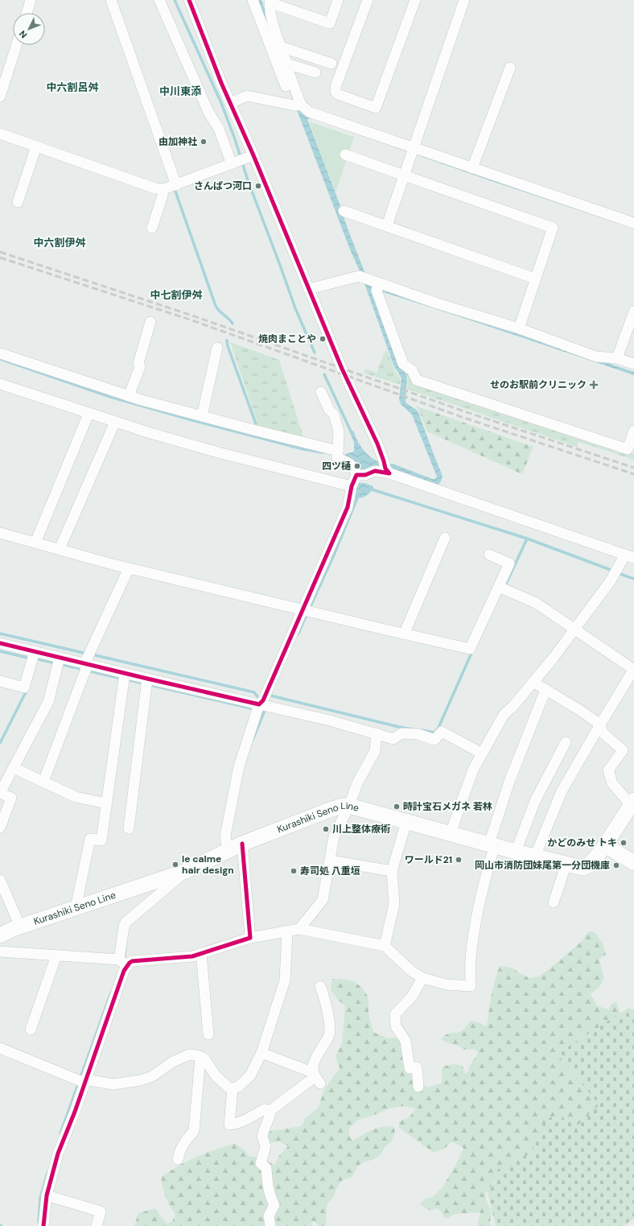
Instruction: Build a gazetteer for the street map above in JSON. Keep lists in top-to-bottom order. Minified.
{"streets":{"main road":["Kurashiki Seno Line"]},"districts":["中六割呂舛","中川東添","中六割伊舛","中七割伊舛"],"places":{"other":["由加神社","さんぱつ河口","焼肉まことや","四ツ樋","時計宝石メガネ 若林","川上整体療術","かどのみせ トキ","ワールド21","le calme hair design","岡山市消防団妹尾第一分団機庫","寿司処 八重垣"],"health":["せのお駅前クリニック"]},"north":"bottom left"}
